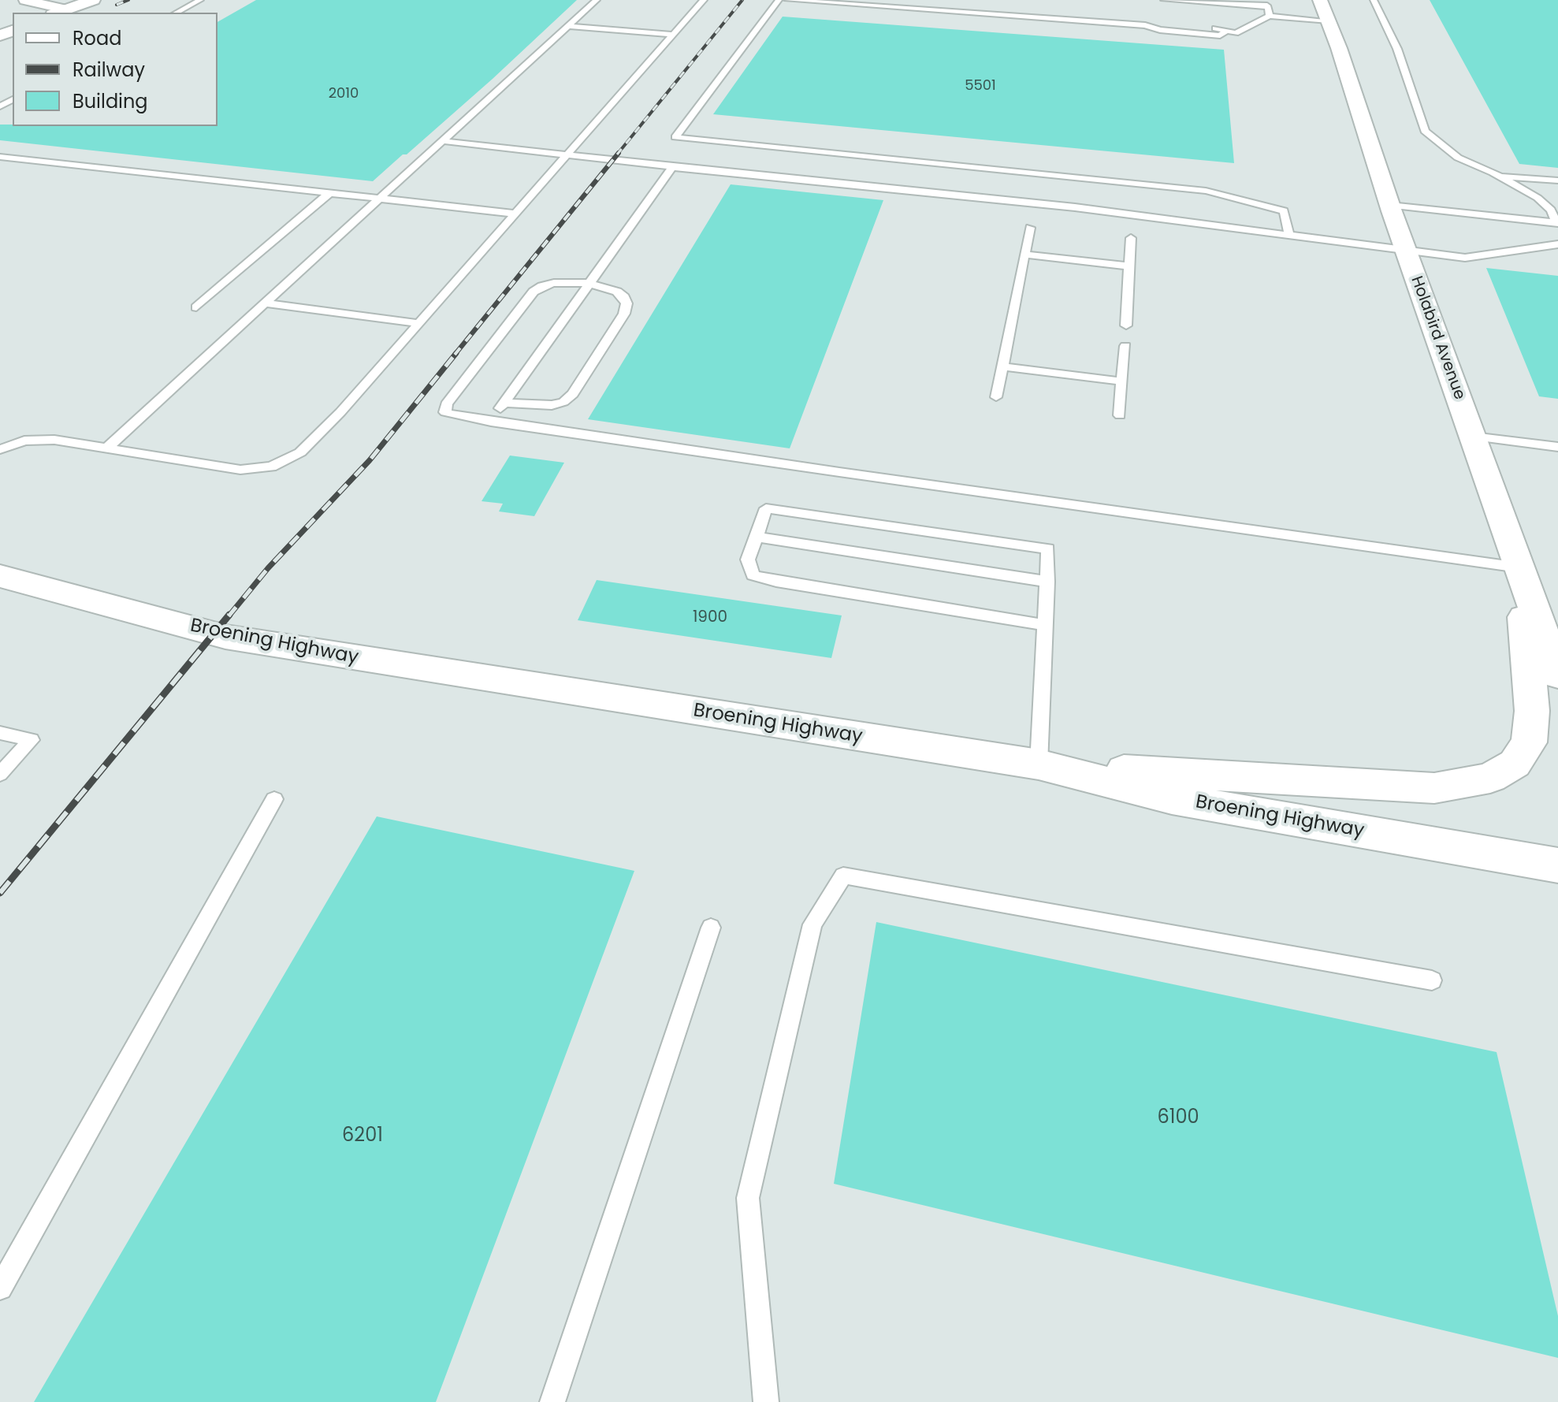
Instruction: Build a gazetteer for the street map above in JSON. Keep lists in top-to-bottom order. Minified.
{"streets":{"main road":["Holabird Avenue","Broening Highway"]},"house_numbers":["5501","2010","1900","6100","6201"],"legend":["Road","Railway","Building"]}
